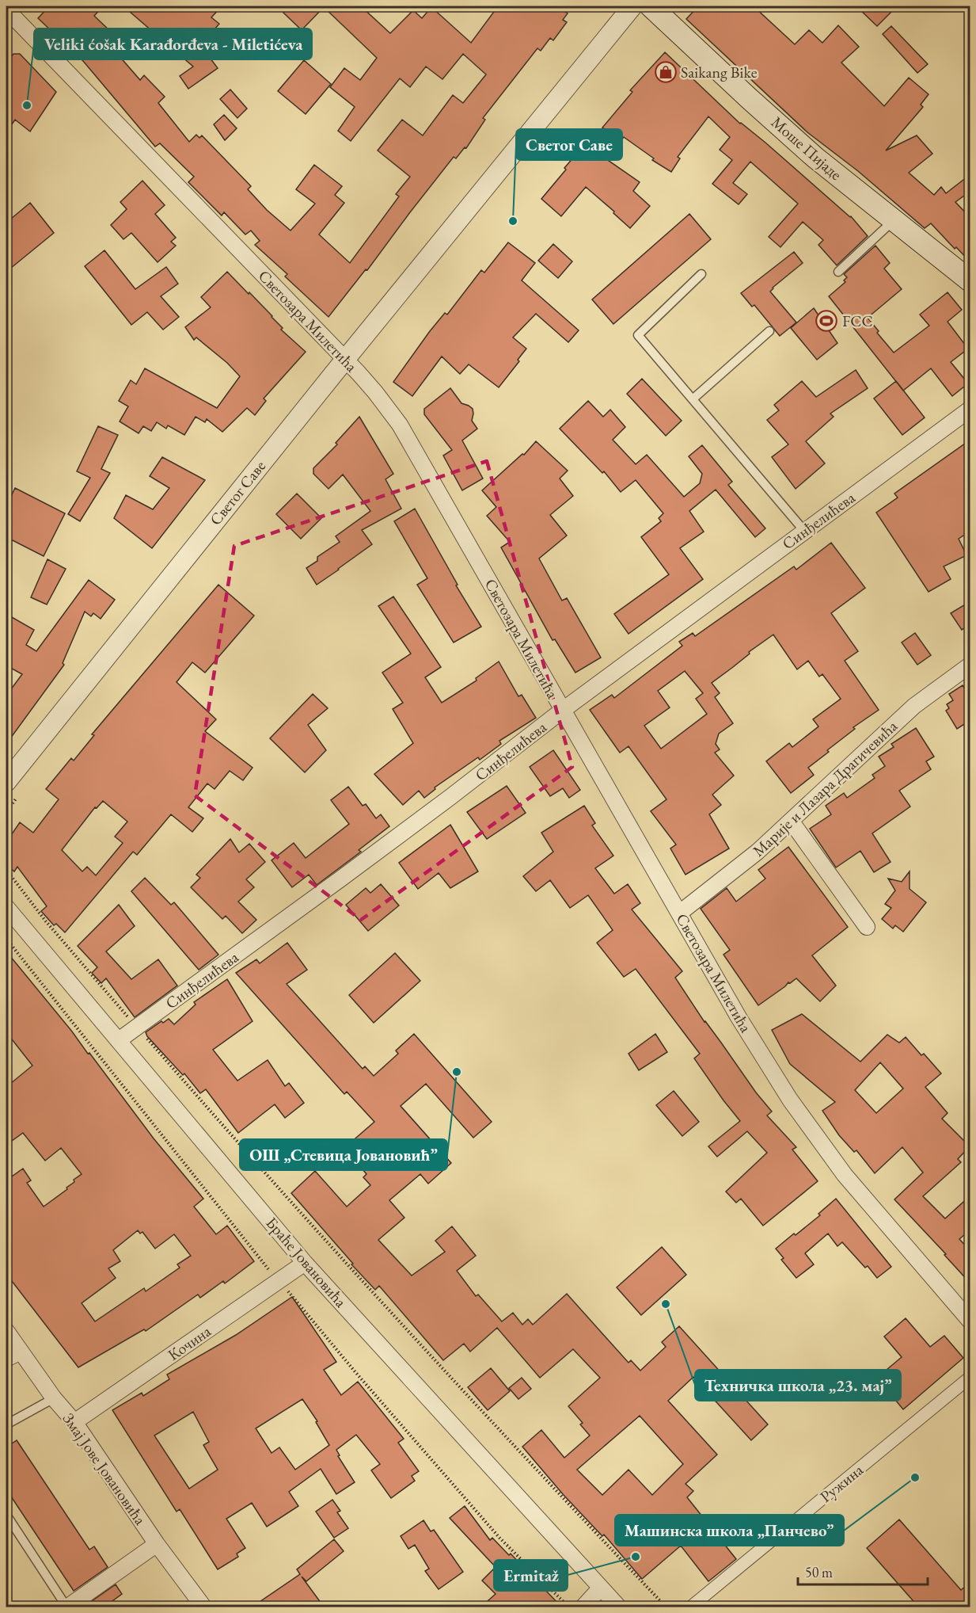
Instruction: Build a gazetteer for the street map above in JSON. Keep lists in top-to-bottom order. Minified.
{"streets":{"main road":["Моше Пијаде"],"street":["Светозара Милетића","Светог Саве","Синђелићева","Марије и Лазара Драгичевића","Браће Јовановића","Кочина","Змај Јове Јовановића","Ружина"]},"crossings":[["Светозара Милетића","Светог Саве"],["Светозара Милетића","Синђелићева"],["Светозара Милетића","Марије и Лазара Драгичевића"],["Синђелићева","Браће Јовановића"],["Браће Јовановића","Кочина"],["Кочина","Змај Јове Јовановића"]],"places":{"shop":["Saikang Bike"],"other":["Veliki ćošak Karađorđeva - Miletićeva","Светог Саве","ОШ „Стевица Јовановић”","Техничка школа „23. мај”","Машинска школа „Панчево”","Ermitaž"],"sports":["FCC"]},"scale_bar":"50 m"}
